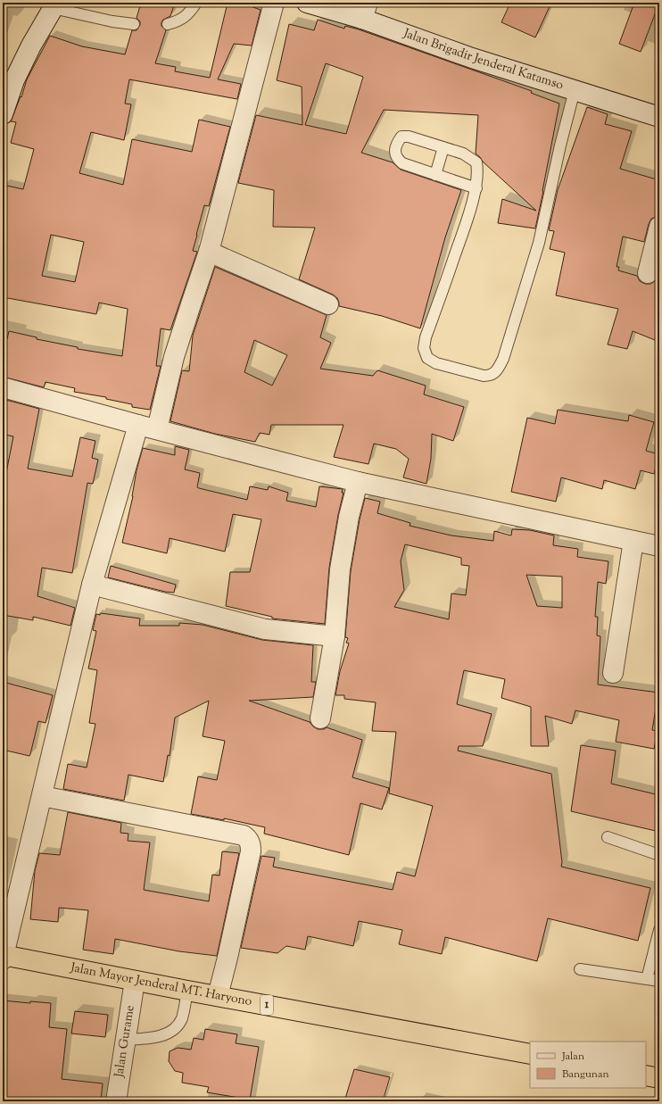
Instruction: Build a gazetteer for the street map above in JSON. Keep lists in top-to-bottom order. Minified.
{"streets":{"highway":["Jalan Mayor Jenderal MT. Haryono","1"],"street":["Jalan Brigadir Jenderal Katamso","Jalan Gurame"]},"crossings":[["Jalan Mayor Jenderal MT. Haryono","Jalan Gurame"]],"legend":["Jalan","Bangunan"]}
